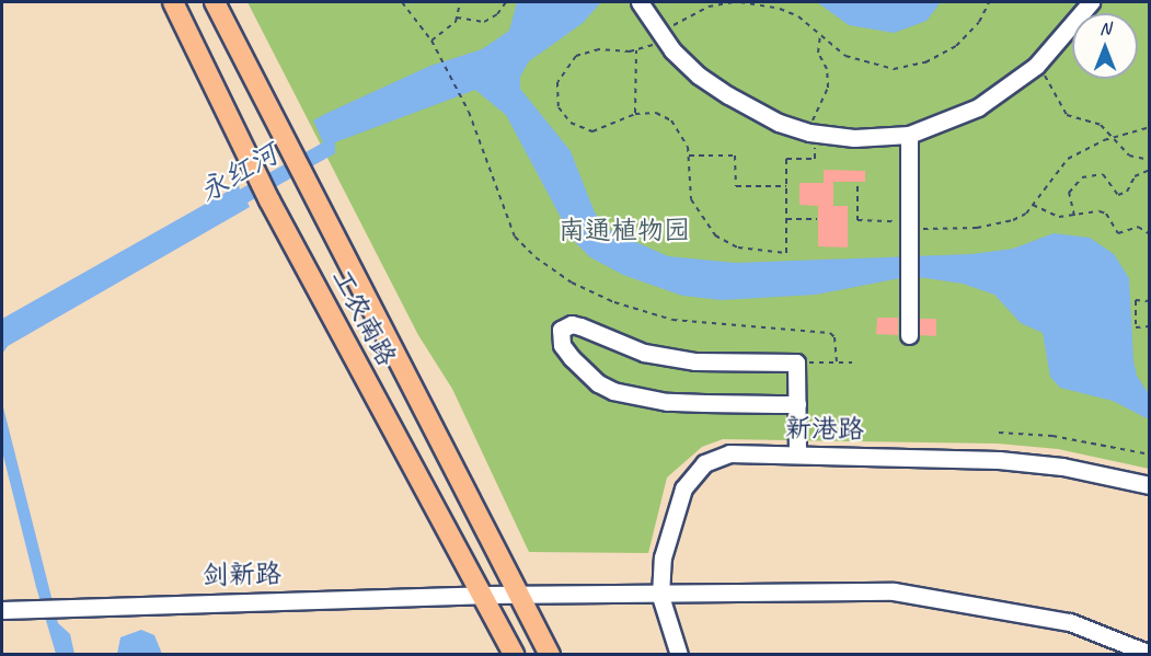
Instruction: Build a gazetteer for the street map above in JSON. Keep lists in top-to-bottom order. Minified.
{"streets":{"main road":["工农南路"],"street":["新港路","剑新路"]},"crossings":[["工农南路","剑新路"],["新港路","剑新路"]],"water":["永红河"],"parks":["南通植物园"],"north":"top"}
